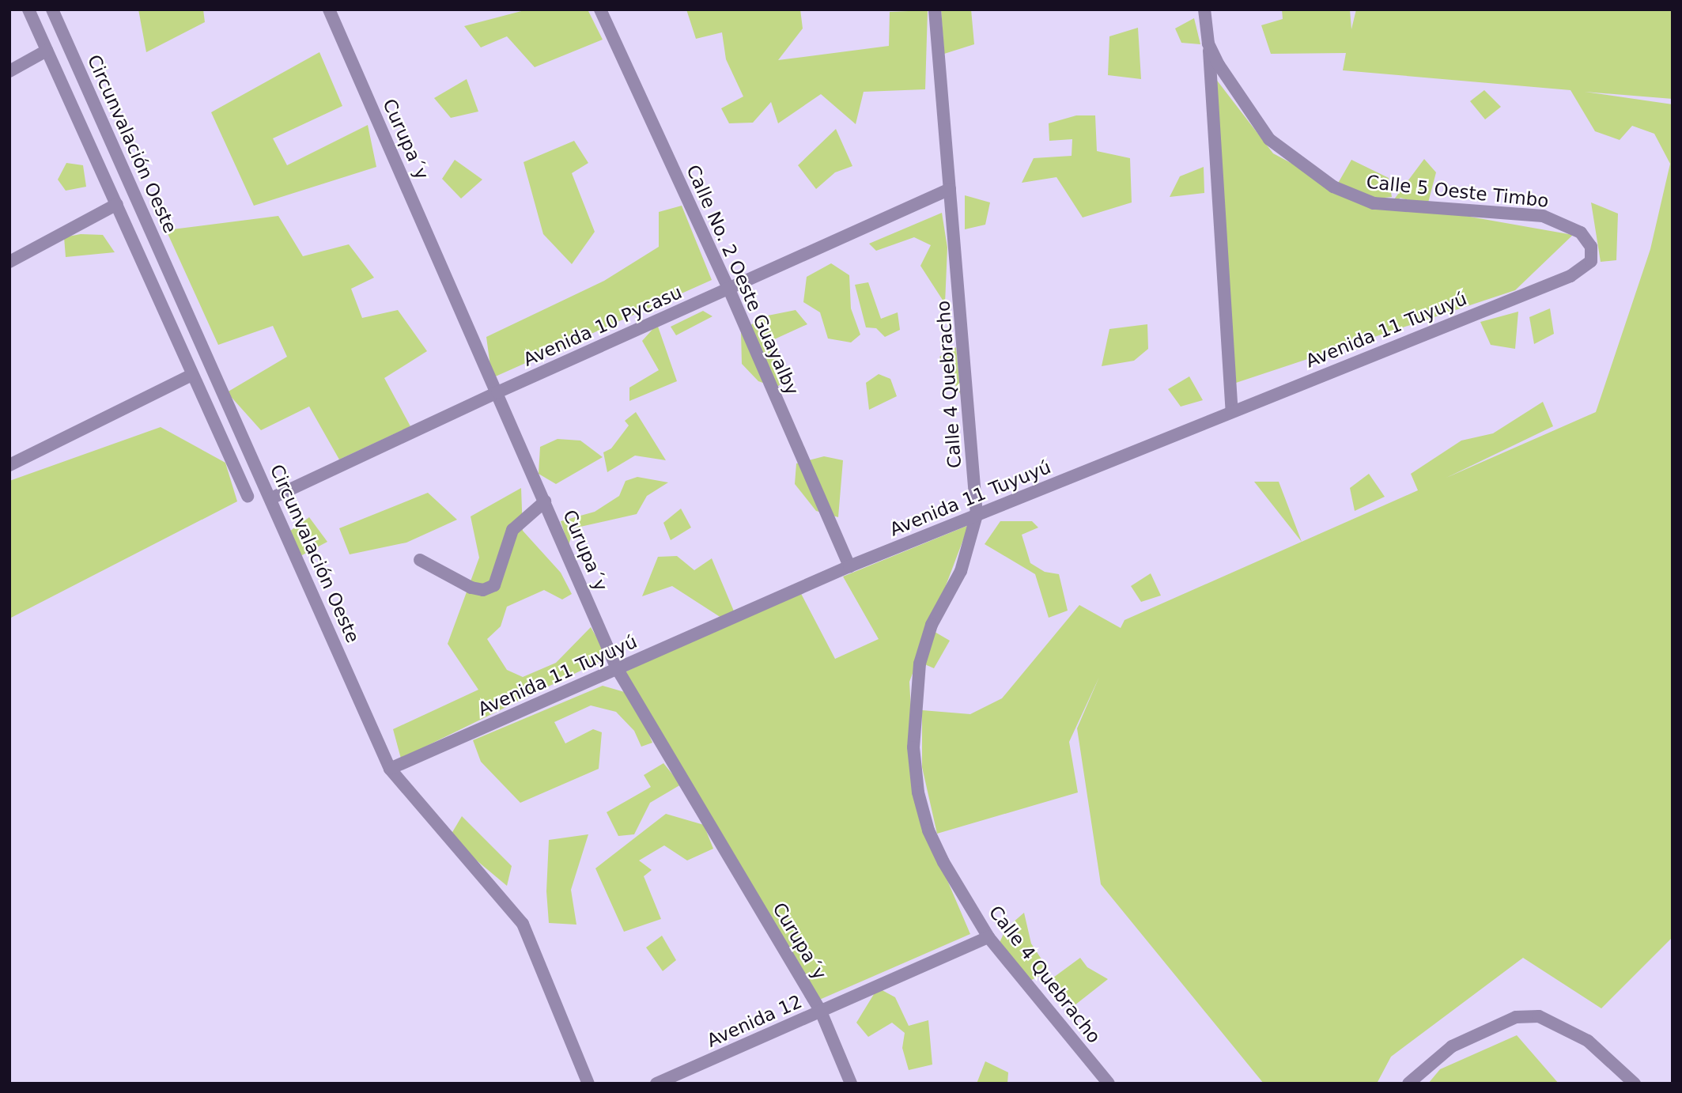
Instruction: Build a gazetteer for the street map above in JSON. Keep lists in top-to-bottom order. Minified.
{"streets":{"street":["Curupa´y","Circunvalación Oeste","Calle 5 Oeste Timbo","Calle No. 2 Oeste Guayalby","Avenida 10 Pycasu","Avenida 11 Tuyuyú","Calle 4 Quebracho","Avenida 12"]},"crossings":[["Curupa´y","Avenida 10 Pycasu"],["Curupa´y","Avenida 11 Tuyuyú"],["Curupa´y","Avenida 12"],["Circunvalación Oeste","Avenida 10 Pycasu"],["Circunvalación Oeste","Avenida 11 Tuyuyú"],["Calle 5 Oeste Timbo","Avenida 11 Tuyuyú"],["Calle No. 2 Oeste Guayalby","Avenida 10 Pycasu"],["Calle No. 2 Oeste Guayalby","Avenida 11 Tuyuyú"],["Avenida 10 Pycasu","Calle 4 Quebracho"],["Avenida 11 Tuyuyú","Calle 4 Quebracho"],["Calle 4 Quebracho","Avenida 12"]]}
